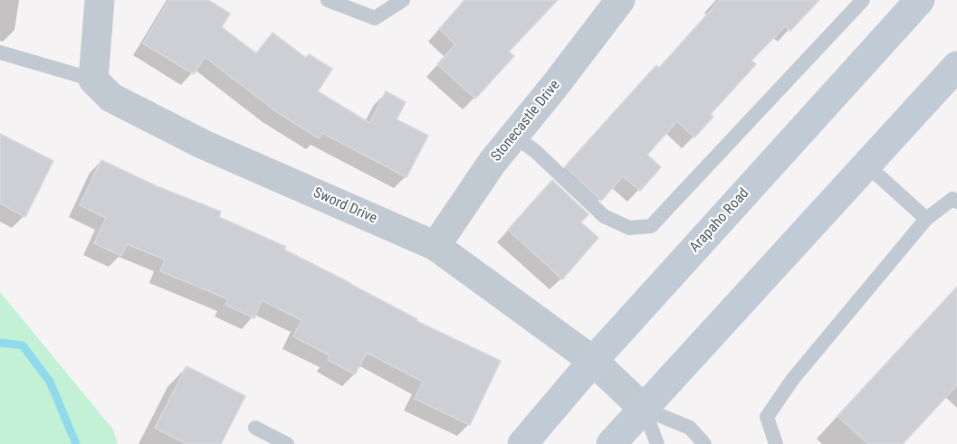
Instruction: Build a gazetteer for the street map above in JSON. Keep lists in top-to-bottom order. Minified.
{"streets":{"main road":["Arapaho Road"],"street":["Stonecastle Drive","Sword Drive"]},"crossings":[["Stonecastle Drive","Sword Drive"],["Sword Drive","Arapaho Road"]]}
